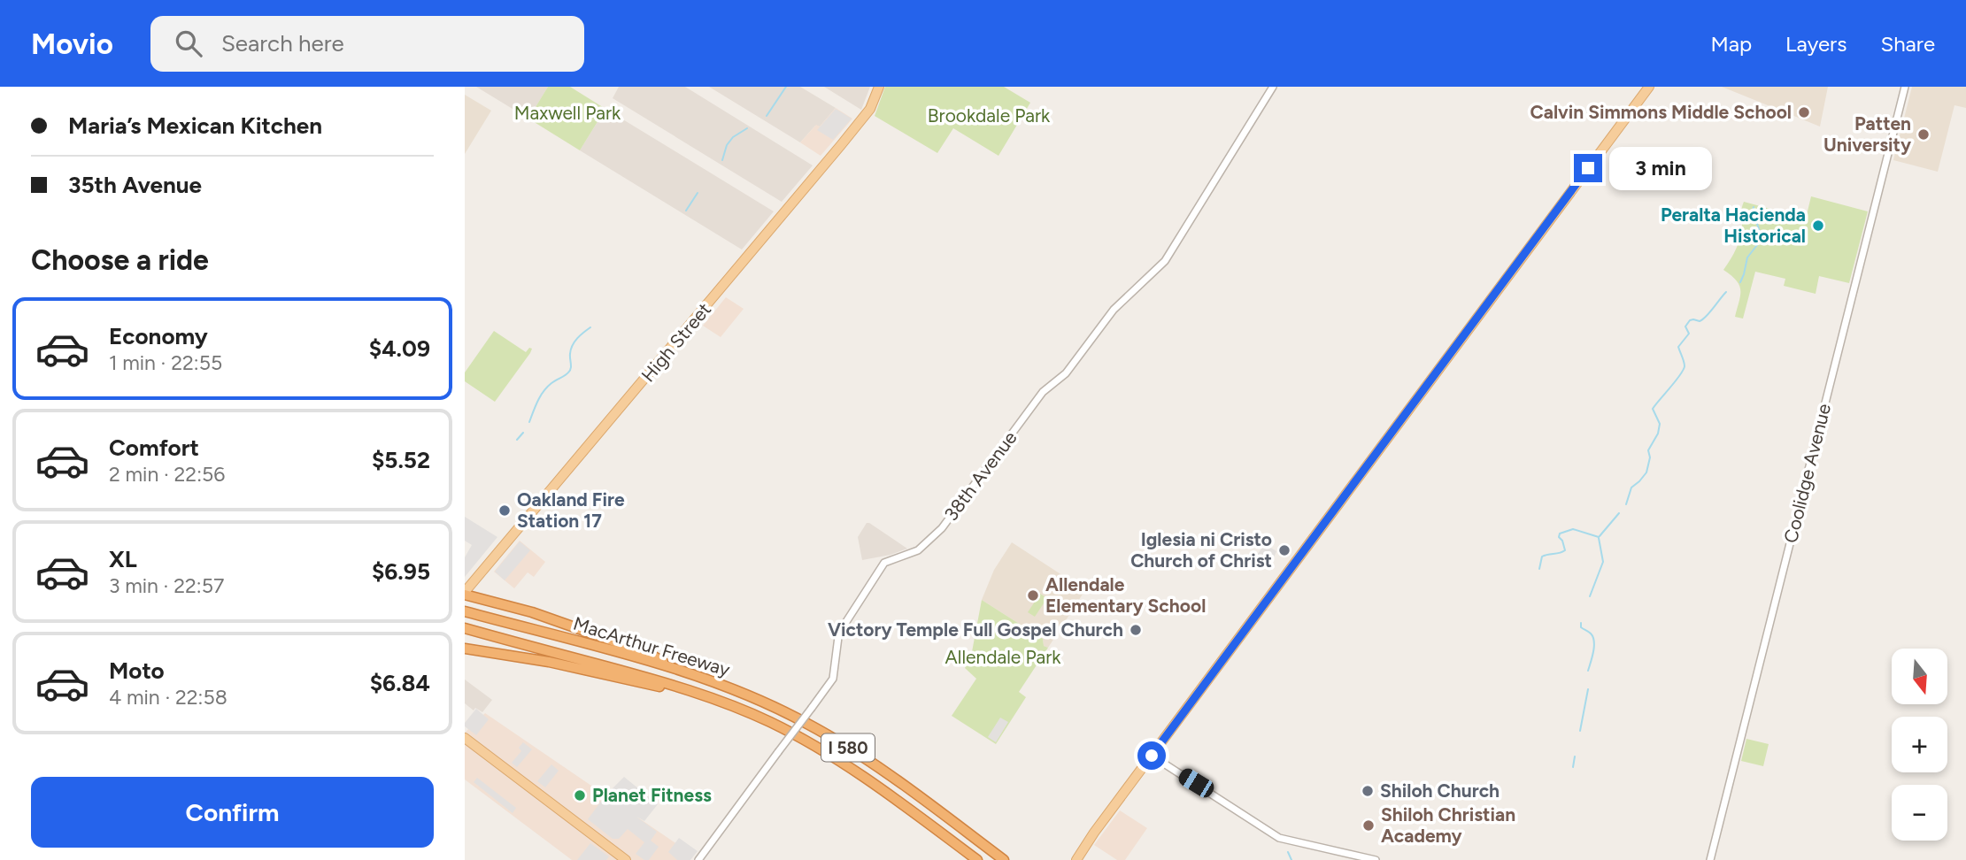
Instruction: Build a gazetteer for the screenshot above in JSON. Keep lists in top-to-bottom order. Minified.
{"streets":{"highway":["MacArthur Freeway","I 580"],"main road":["High Street"],"street":["Coolidge Avenue","38th Avenue"]},"parks":["Maxwell Park","Brookdale Park","Allendale Park"],"places":["Calvin Simmons Middle School","Patten University","Peralta Hacienda Historical","Oakland Fire Station 17","Iglesia ni Cristo Church of Christ","Allendale Elementary School","Victory Temple Full Gospel Church","Shiloh Church","Planet Fitness","Shiloh Christian Academy"],"north":"bottom","page":{"header":"Movio","search":"Search here","nav":["Map","Layers","Share"],"banner":["Maria’s Mexican Kitchen","35th Avenue"],"bubble":"3 min","heading":"Choose a ride","list":[{"name":"Economy","note":"1 min · 22:55","value":"$4.09"},{"name":"Comfort","note":"2 min · 22:56","value":"$5.52"},{"name":"XL","note":"3 min · 22:57","value":"$6.95"},{"name":"Moto","note":"4 min · 22:58","value":"$6.84"}],"map_buttons":["+","−"],"buttons":"Confirm"}}
